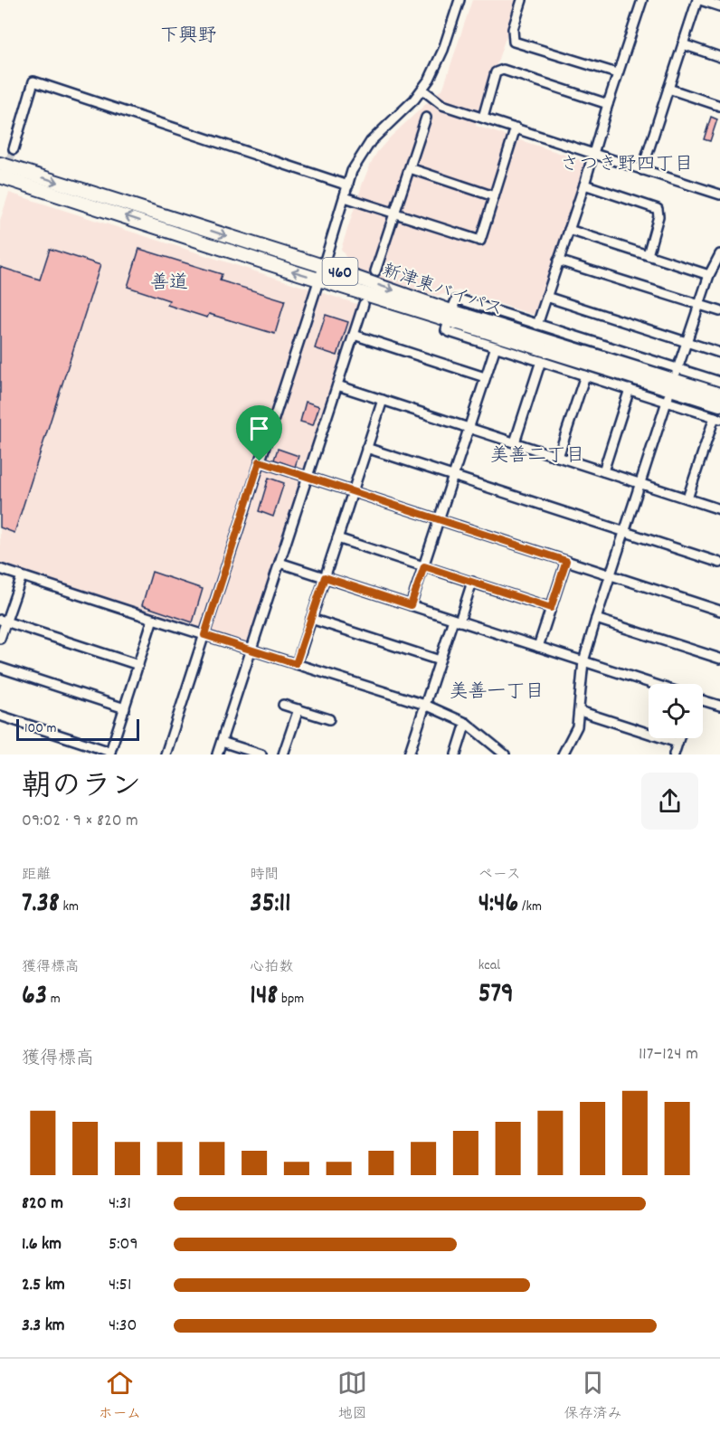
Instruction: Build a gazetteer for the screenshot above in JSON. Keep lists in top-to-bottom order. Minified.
{"streets":{"highway":["460","新津東バイパス"]},"districts":["下興野","さつき野四丁目","善道","美善二丁目","美善一丁目"],"scale_bar":"100 m","page":{"scale":"100 m","heading":["朝のラン","09:02 · 9 × 820 m"],"stats":[["距離","7.38 km"],["時間","35:11"],["ペース","4:46 /km"],["獲得標高","63 m"],["心拍数","148 bpm"],["kcal","579"]],"chart":["獲得標高","117–124 m"],"list":[{"name":"820 m","note":"4:31"},{"name":"1.6 km","note":"5:09"},{"name":"2.5 km","note":"4:51"},{"name":"3.3 km","note":"4:30"}],"tabs":["ホーム","地図","保存済み"]}}
